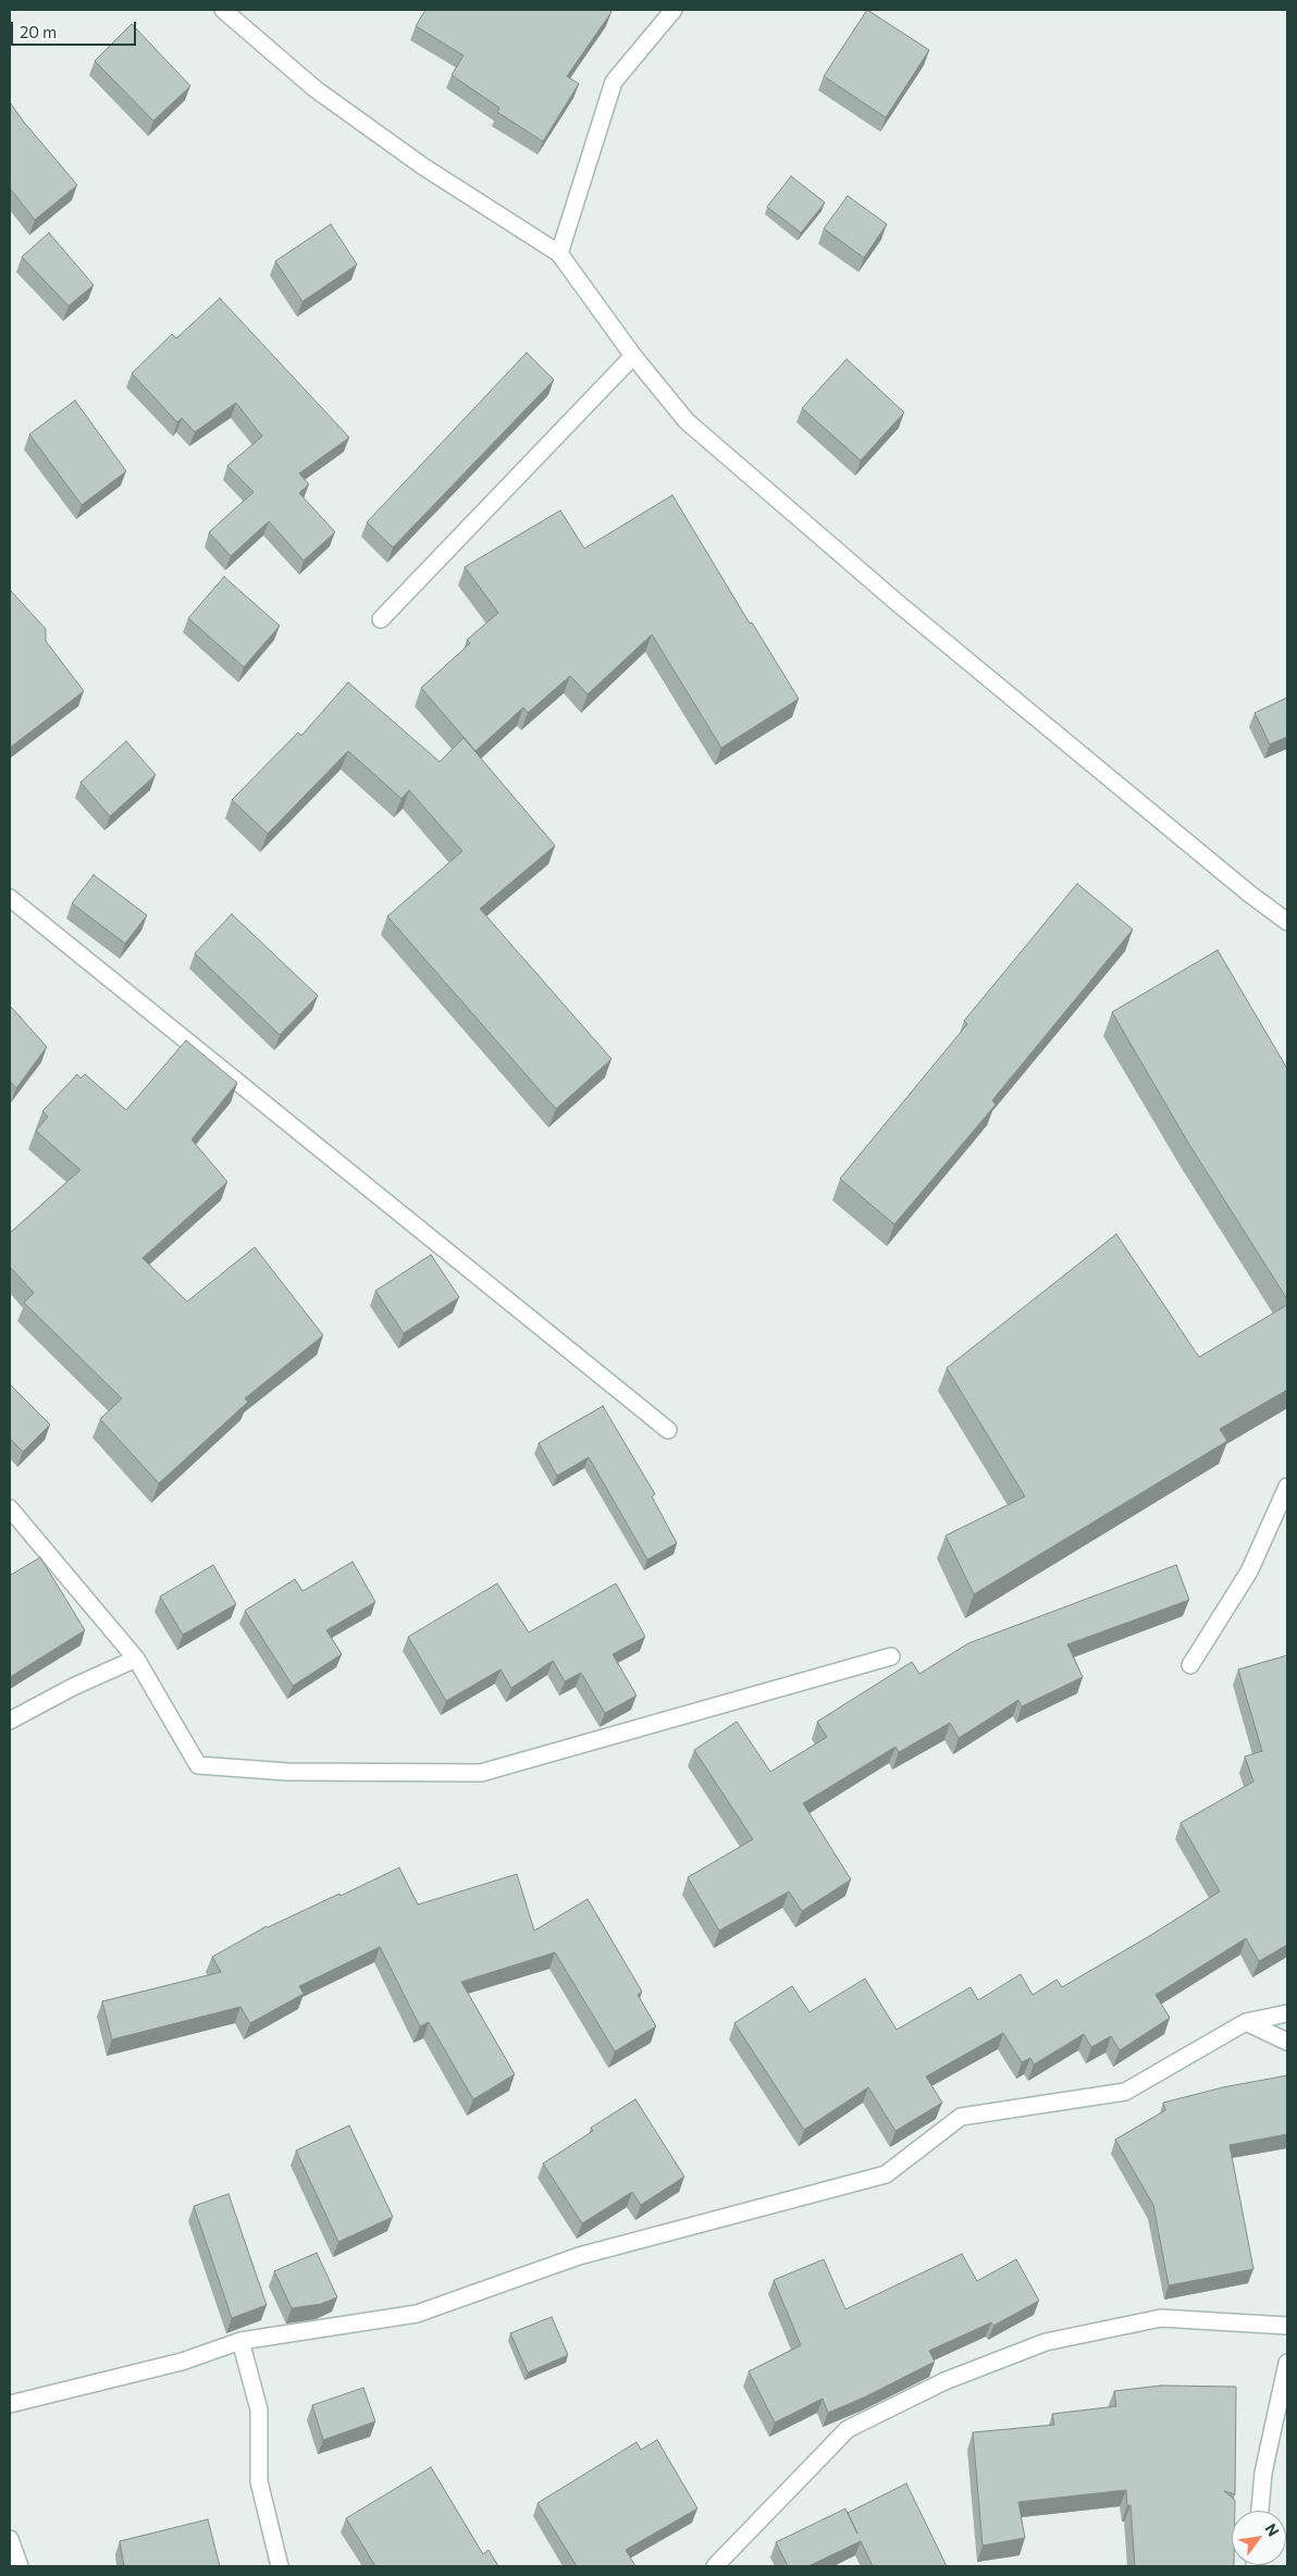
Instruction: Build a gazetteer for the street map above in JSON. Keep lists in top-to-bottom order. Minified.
{"scale_bar":"20 m","north":"top right"}
